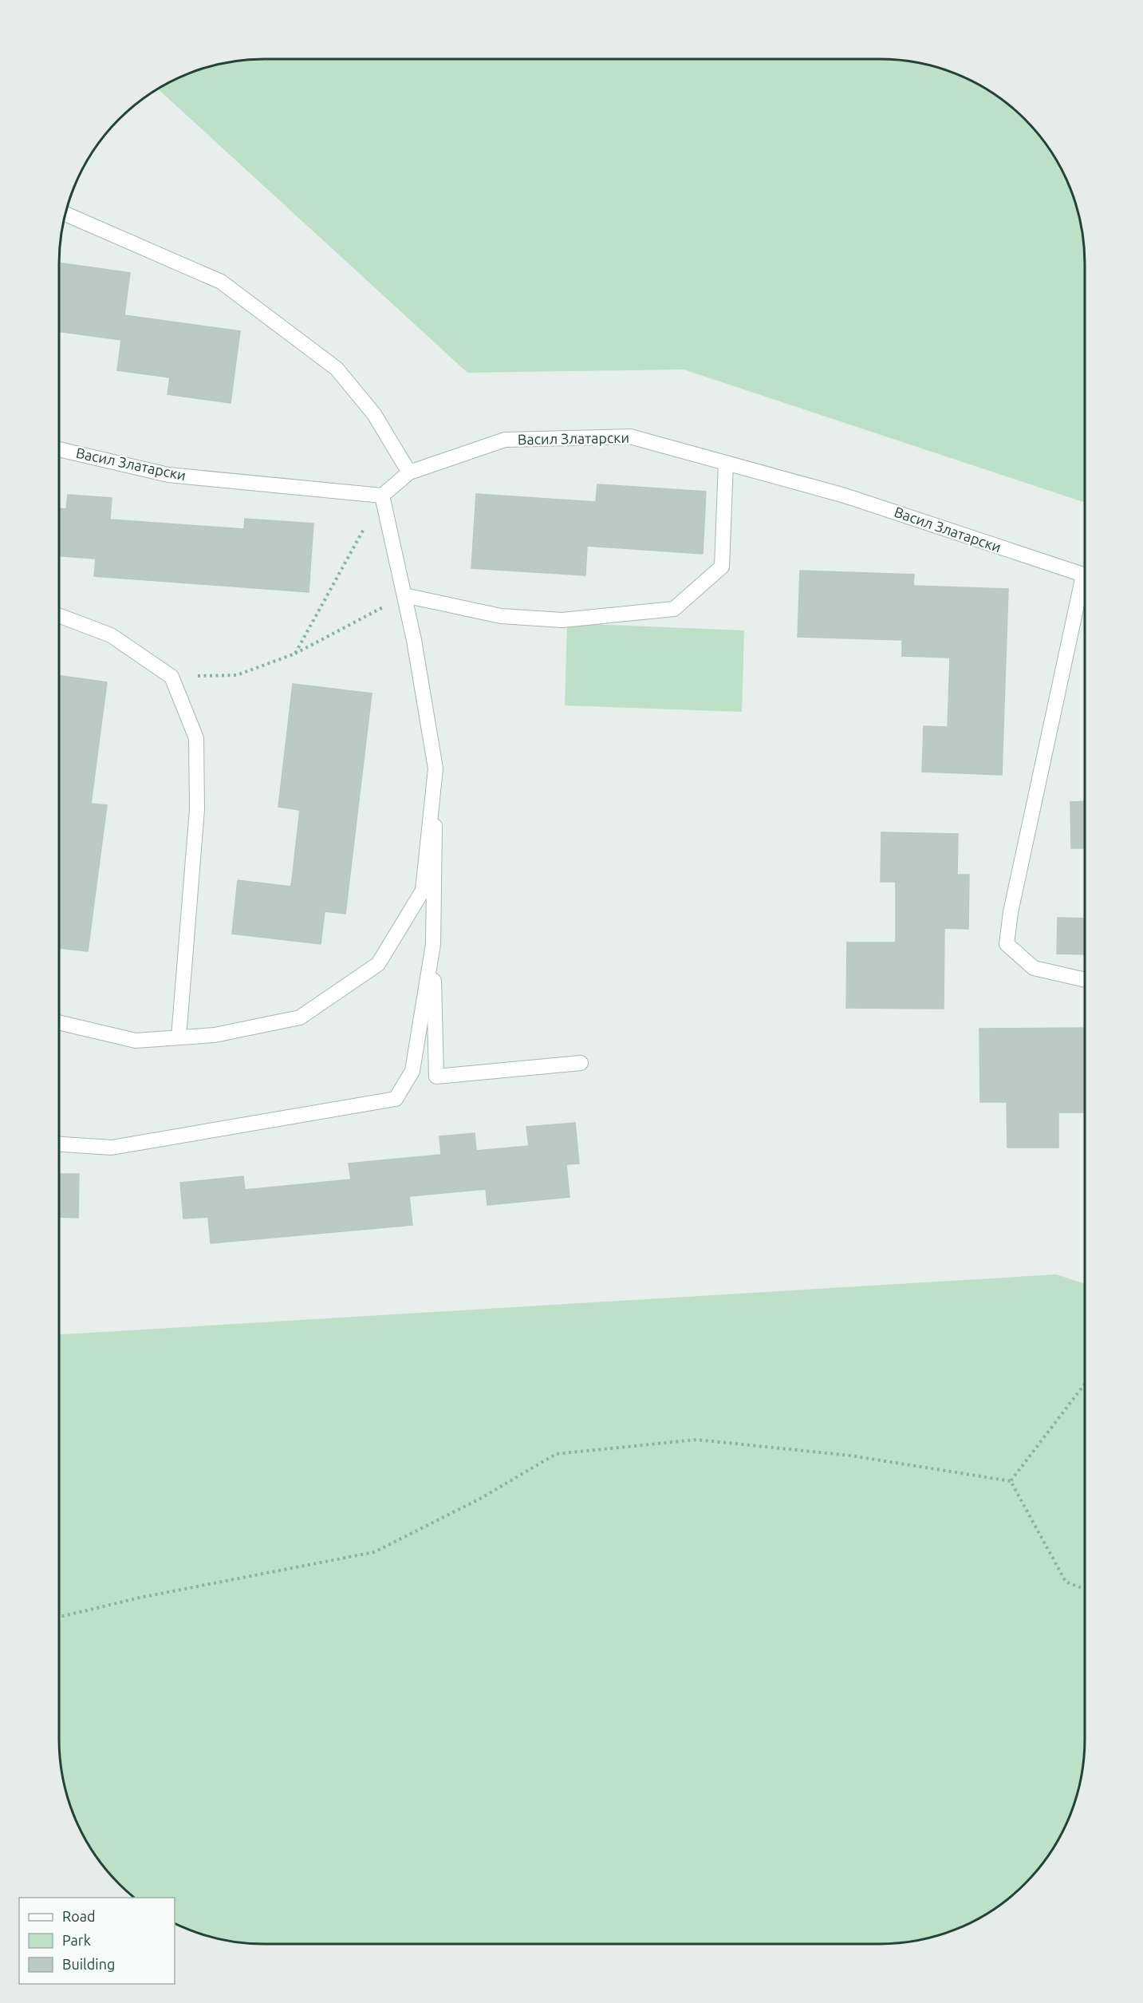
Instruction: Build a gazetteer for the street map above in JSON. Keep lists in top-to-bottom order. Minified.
{"streets":{"street":["Васил Златарски"]},"legend":["Road","Park","Building"]}
